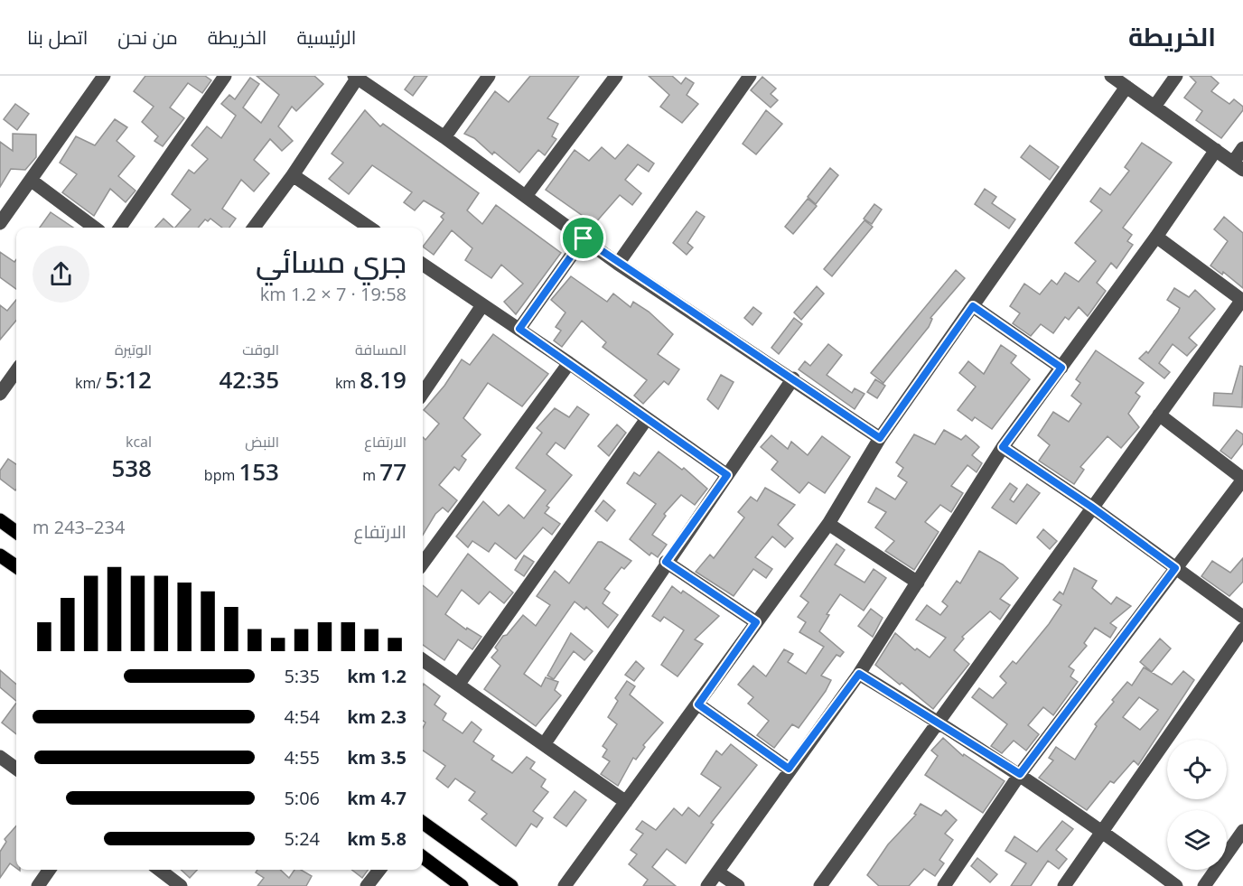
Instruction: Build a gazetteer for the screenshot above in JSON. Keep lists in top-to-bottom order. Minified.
{"page":{"header":"الخريطة","nav":["الرئيسية","الخريطة","من نحن","اتصل بنا"],"heading":["جري مسائي","19:58 · 7 × 1.2 km"],"stats":[["المسافة","8.19 km"],["الوقت","42:35"],["الوتيرة","5:12 /km"],["الارتفاع","77 m"],["النبض","153 bpm"],["kcal","538"]],"chart":["الارتفاع","234–243 m"],"list":[{"name":"1.2 km","note":"5:35"},{"name":"2.3 km","note":"4:54"},{"name":"3.5 km","note":"4:55"},{"name":"4.7 km","note":"5:06"},{"name":"5.8 km","note":"5:24"}]}}
